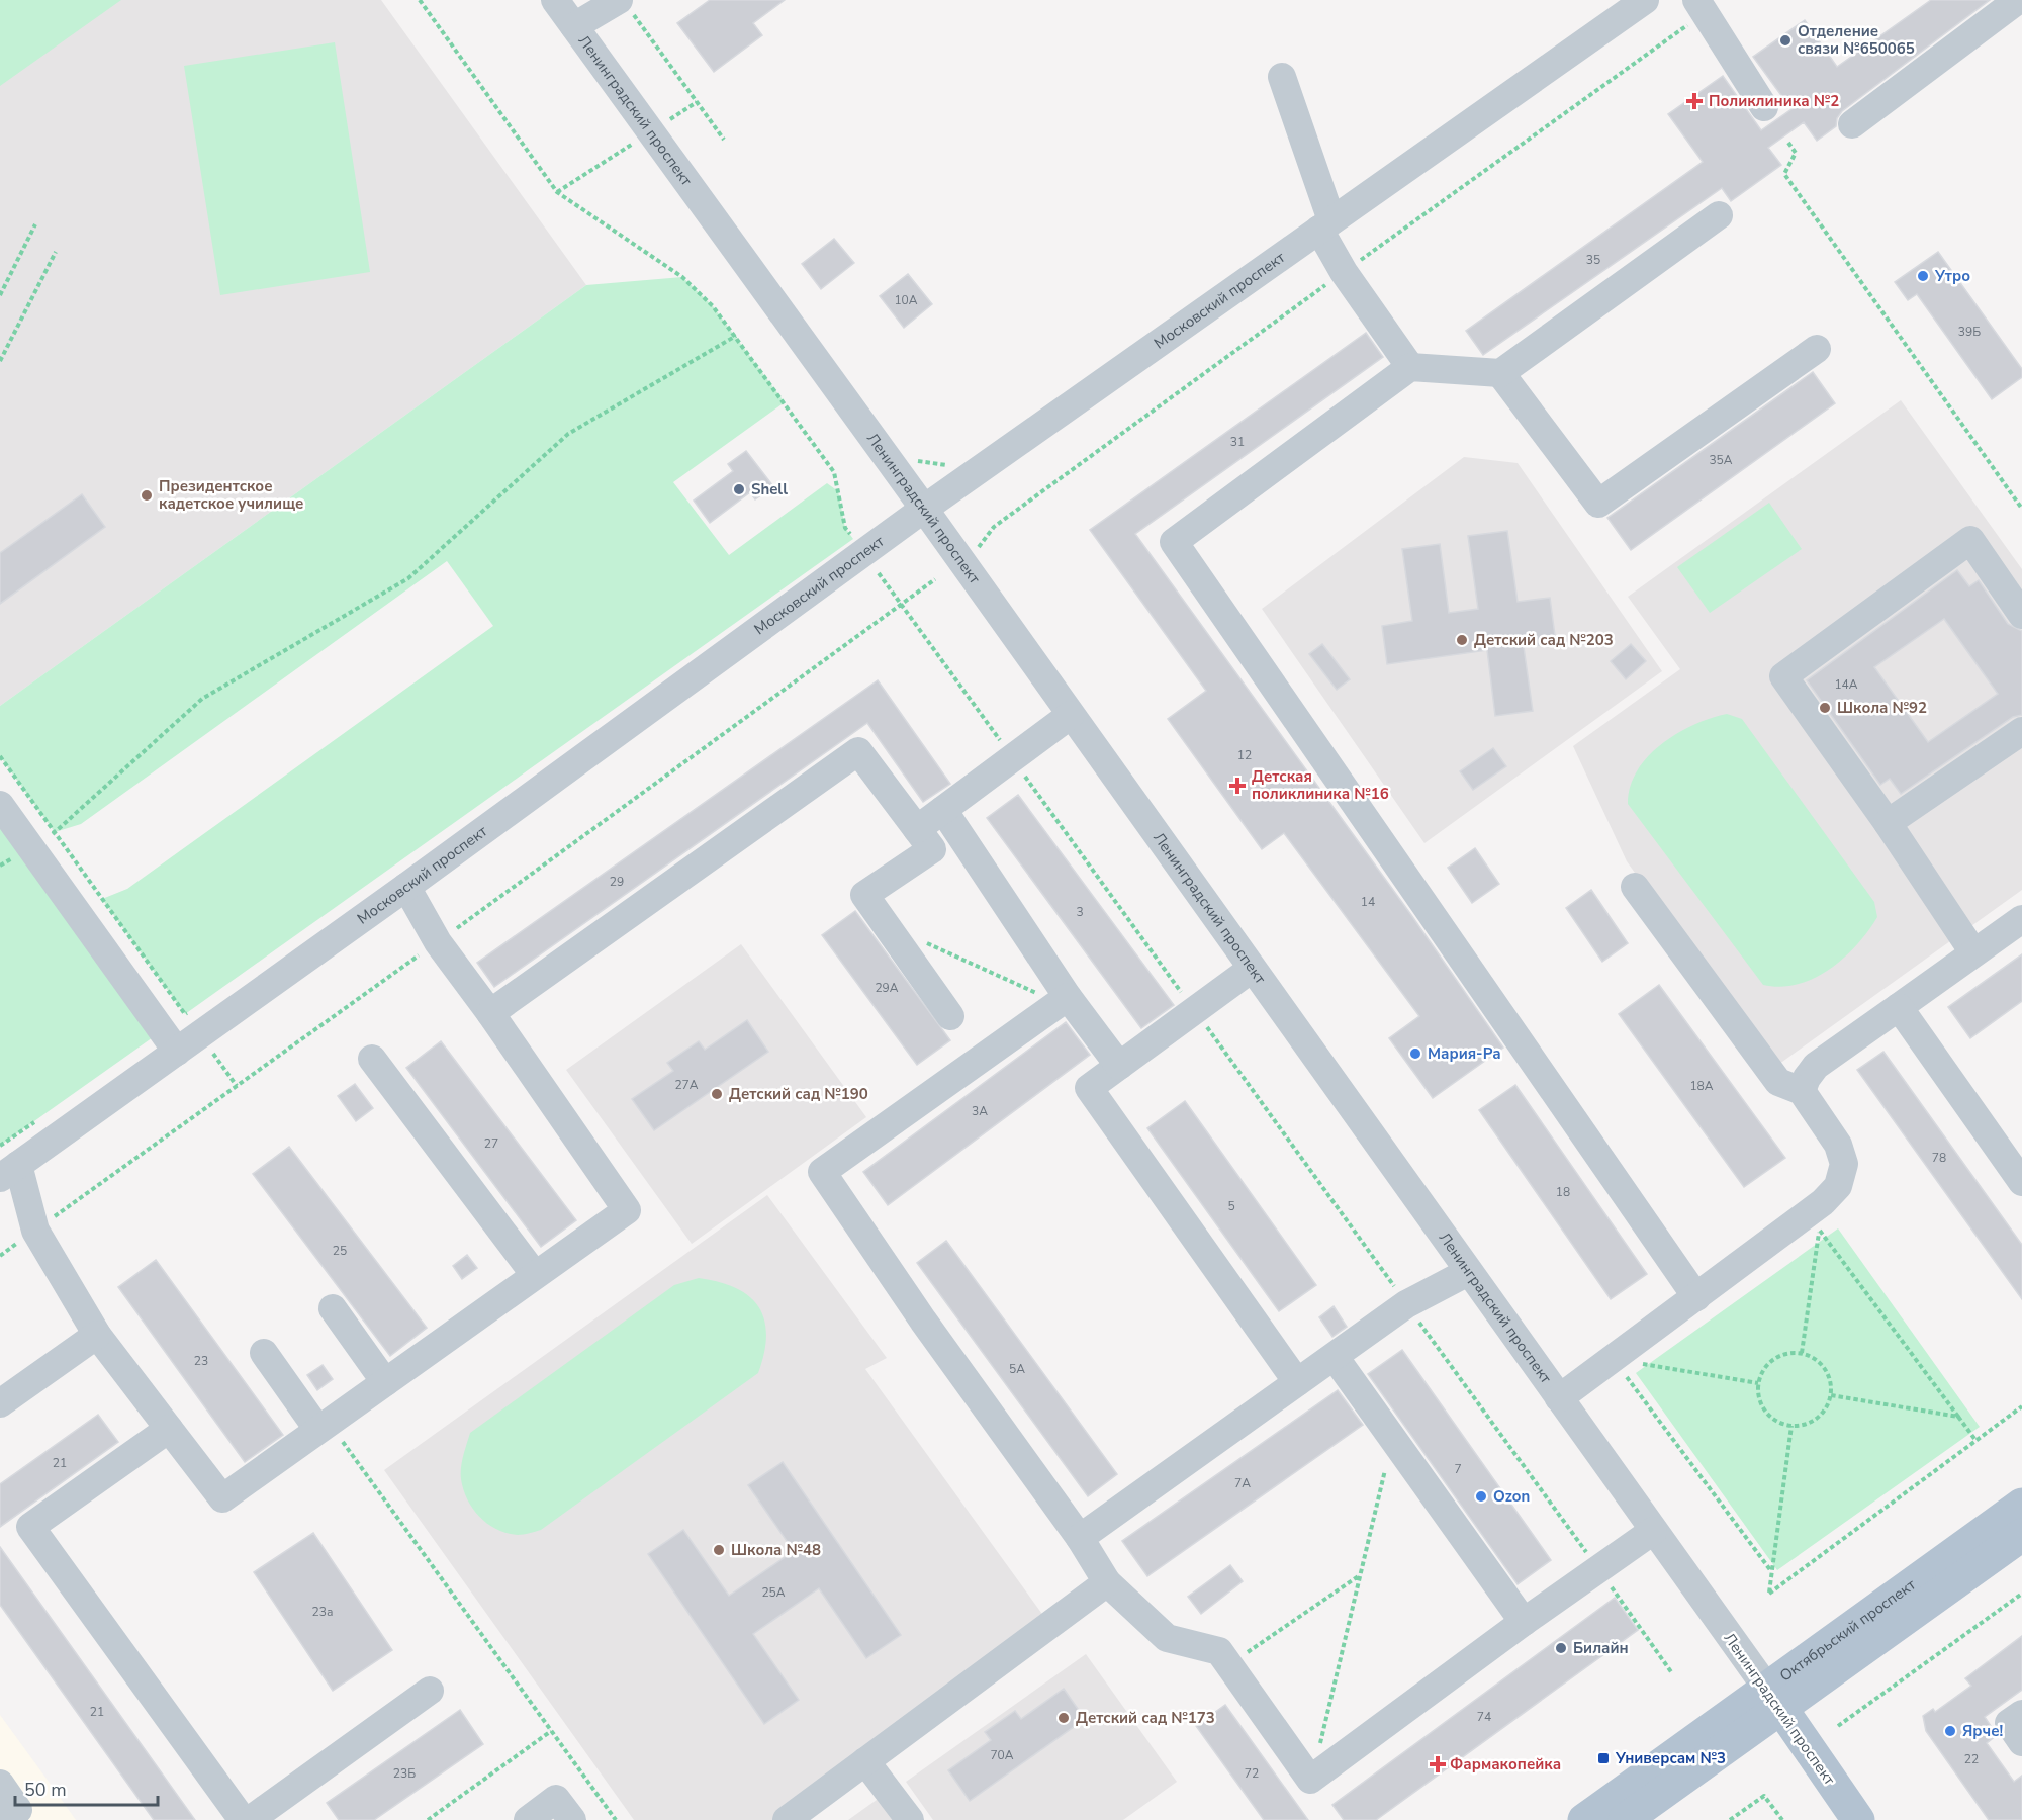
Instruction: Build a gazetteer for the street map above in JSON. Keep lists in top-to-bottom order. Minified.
{"streets":{"main road":["Ленинградский проспект","Октябрьский проспект"],"street":["Московский проспект"]},"crossings":[["Ленинградский проспект","Московский проспект"],["Ленинградский проспект","Октябрьский проспект"]],"places":{"other":["Отделение связи №650065","Утро","Shell","Президентское кадетское училище","Детский сад №203","Школа №92","Мария-Ра","Детский сад №190","Ozon","Школа №48","Билайн","Детский сад №173","Ярче!"],"health":["Поликлиника №2","Детская поликлиника №16","Фармакопейка"],"transit":["Универсам №3"]},"house_numbers":["35","10А","39Б","31","35А","14А","12","29","14","3","29А","27А","18А","3А","27","78","18","5","25","23","5А","21","7","7А","25А","23а","21","74","70А","22","23Б","72"],"scale_bar":"50 m"}
